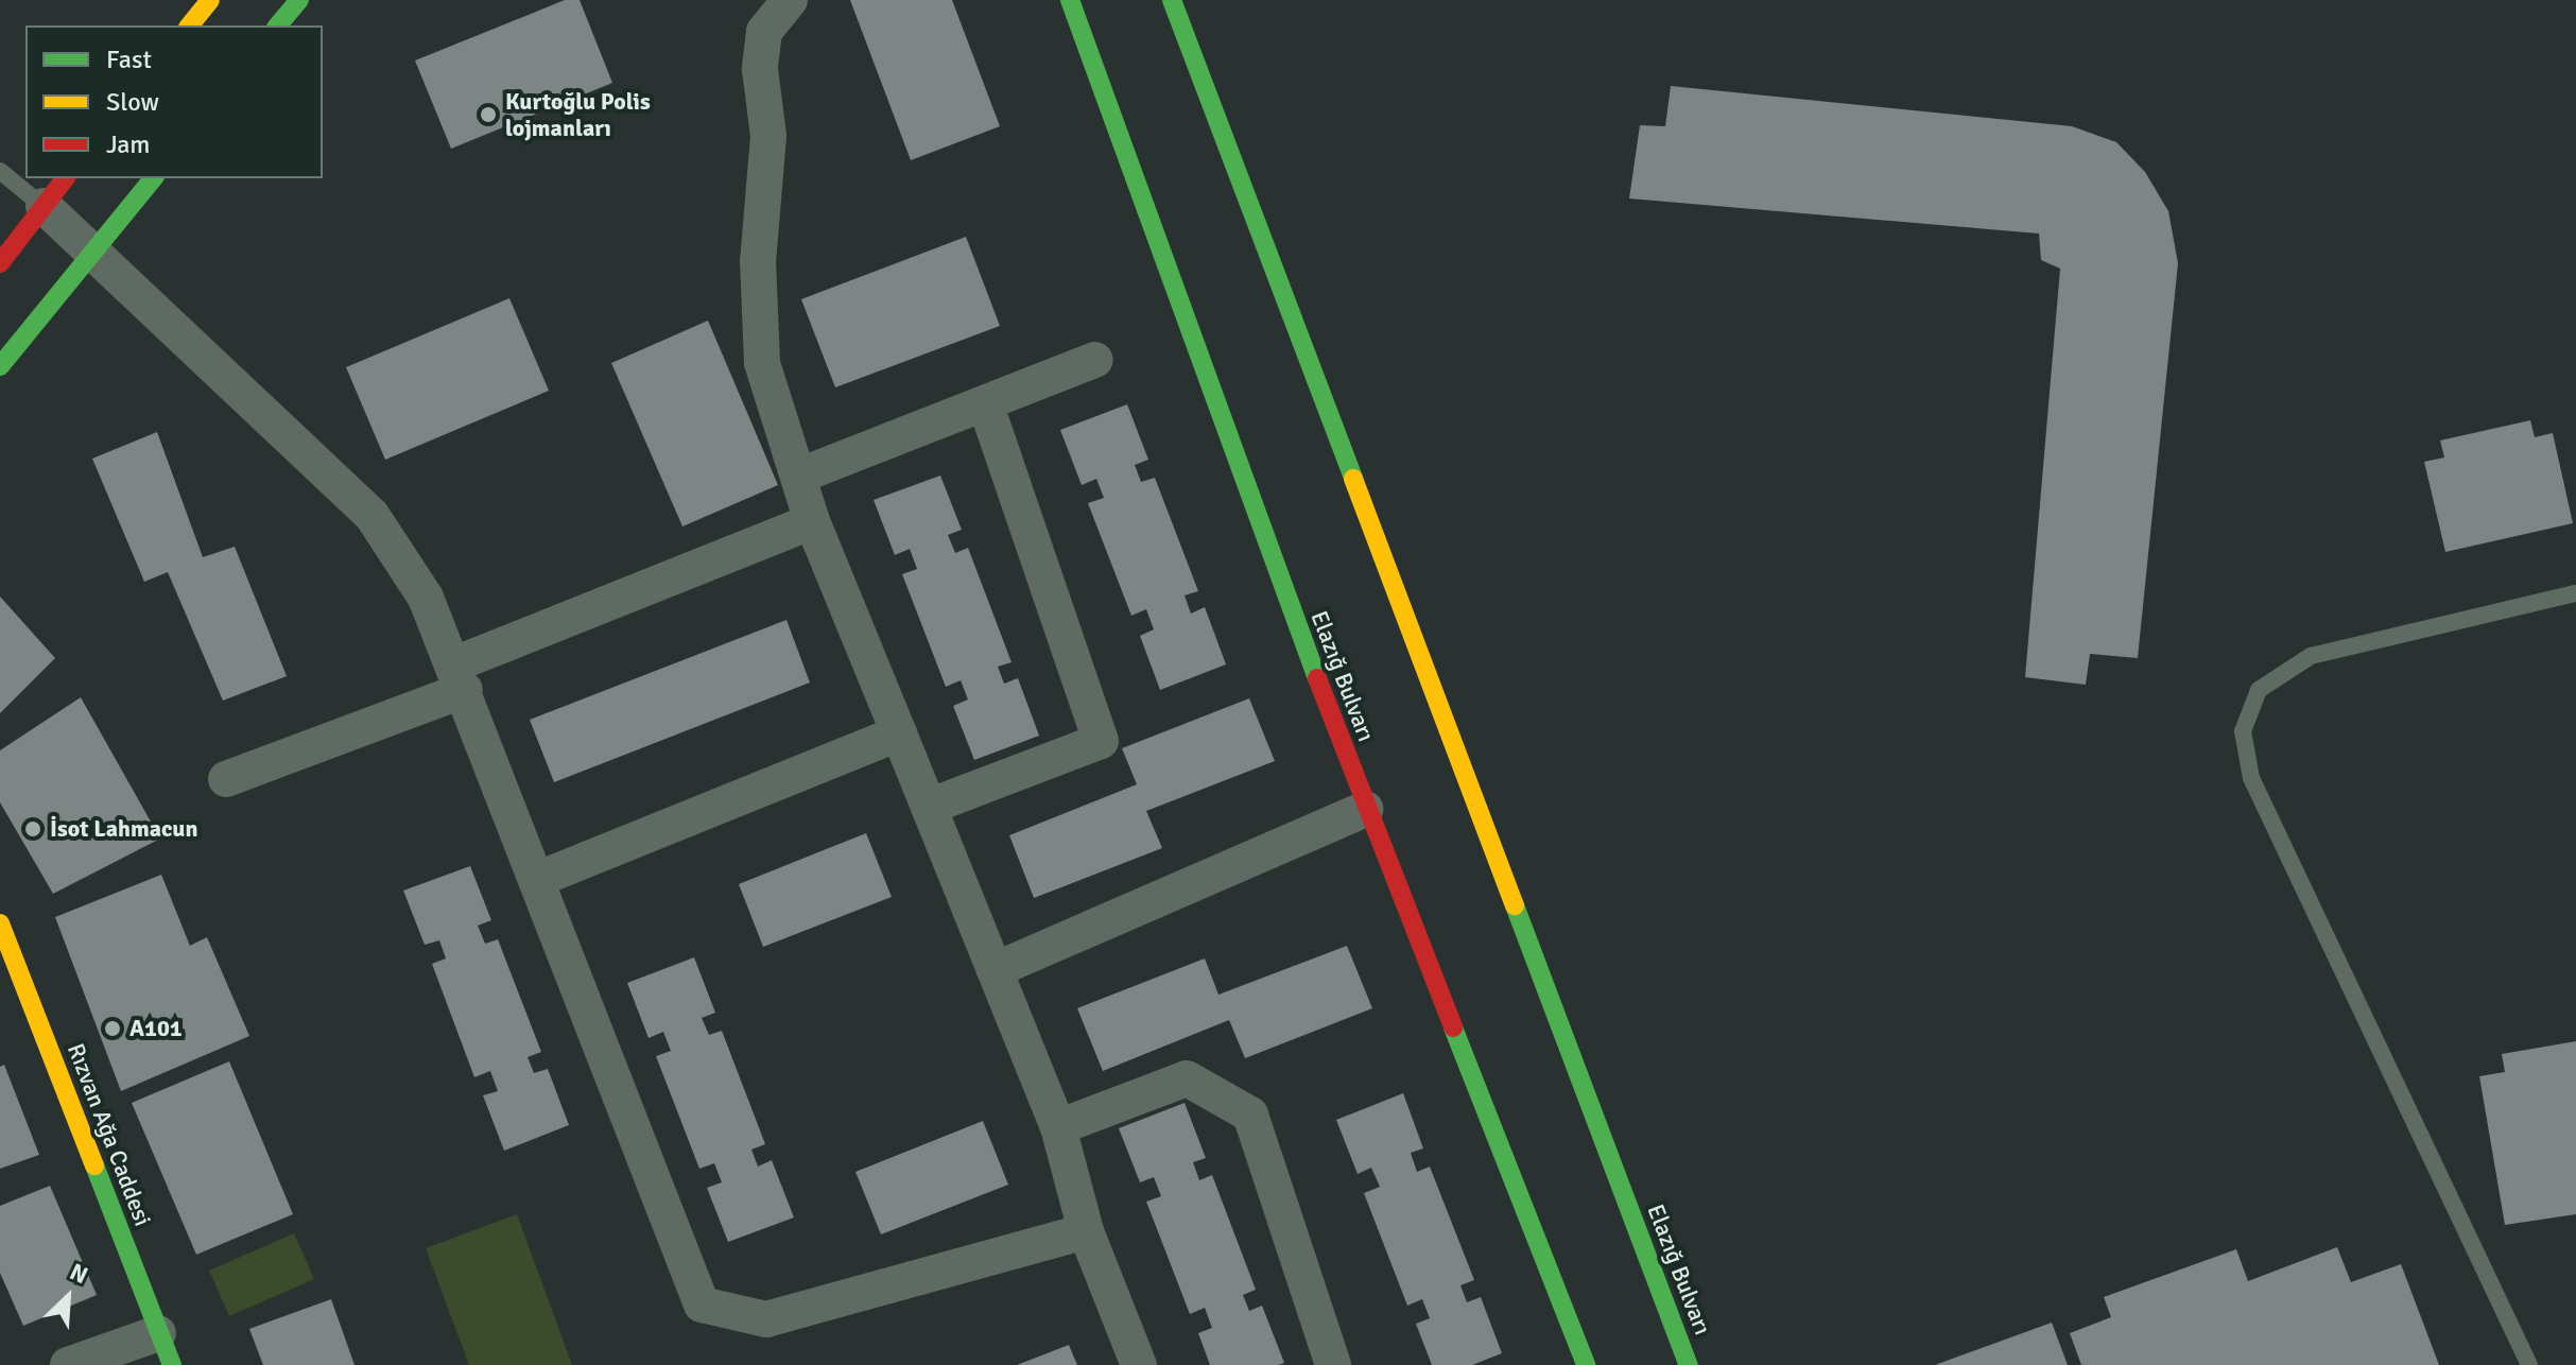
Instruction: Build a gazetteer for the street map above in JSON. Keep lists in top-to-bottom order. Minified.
{"streets":{"main road":["Elazığ Bulvarı","Rızvan Ağa Caddesi"]},"places":["Kurtoğlu Polis lojmanları","İsot Lahmacun","A101"],"legend":["Fast","Slow","Jam"],"north":"top right"}
